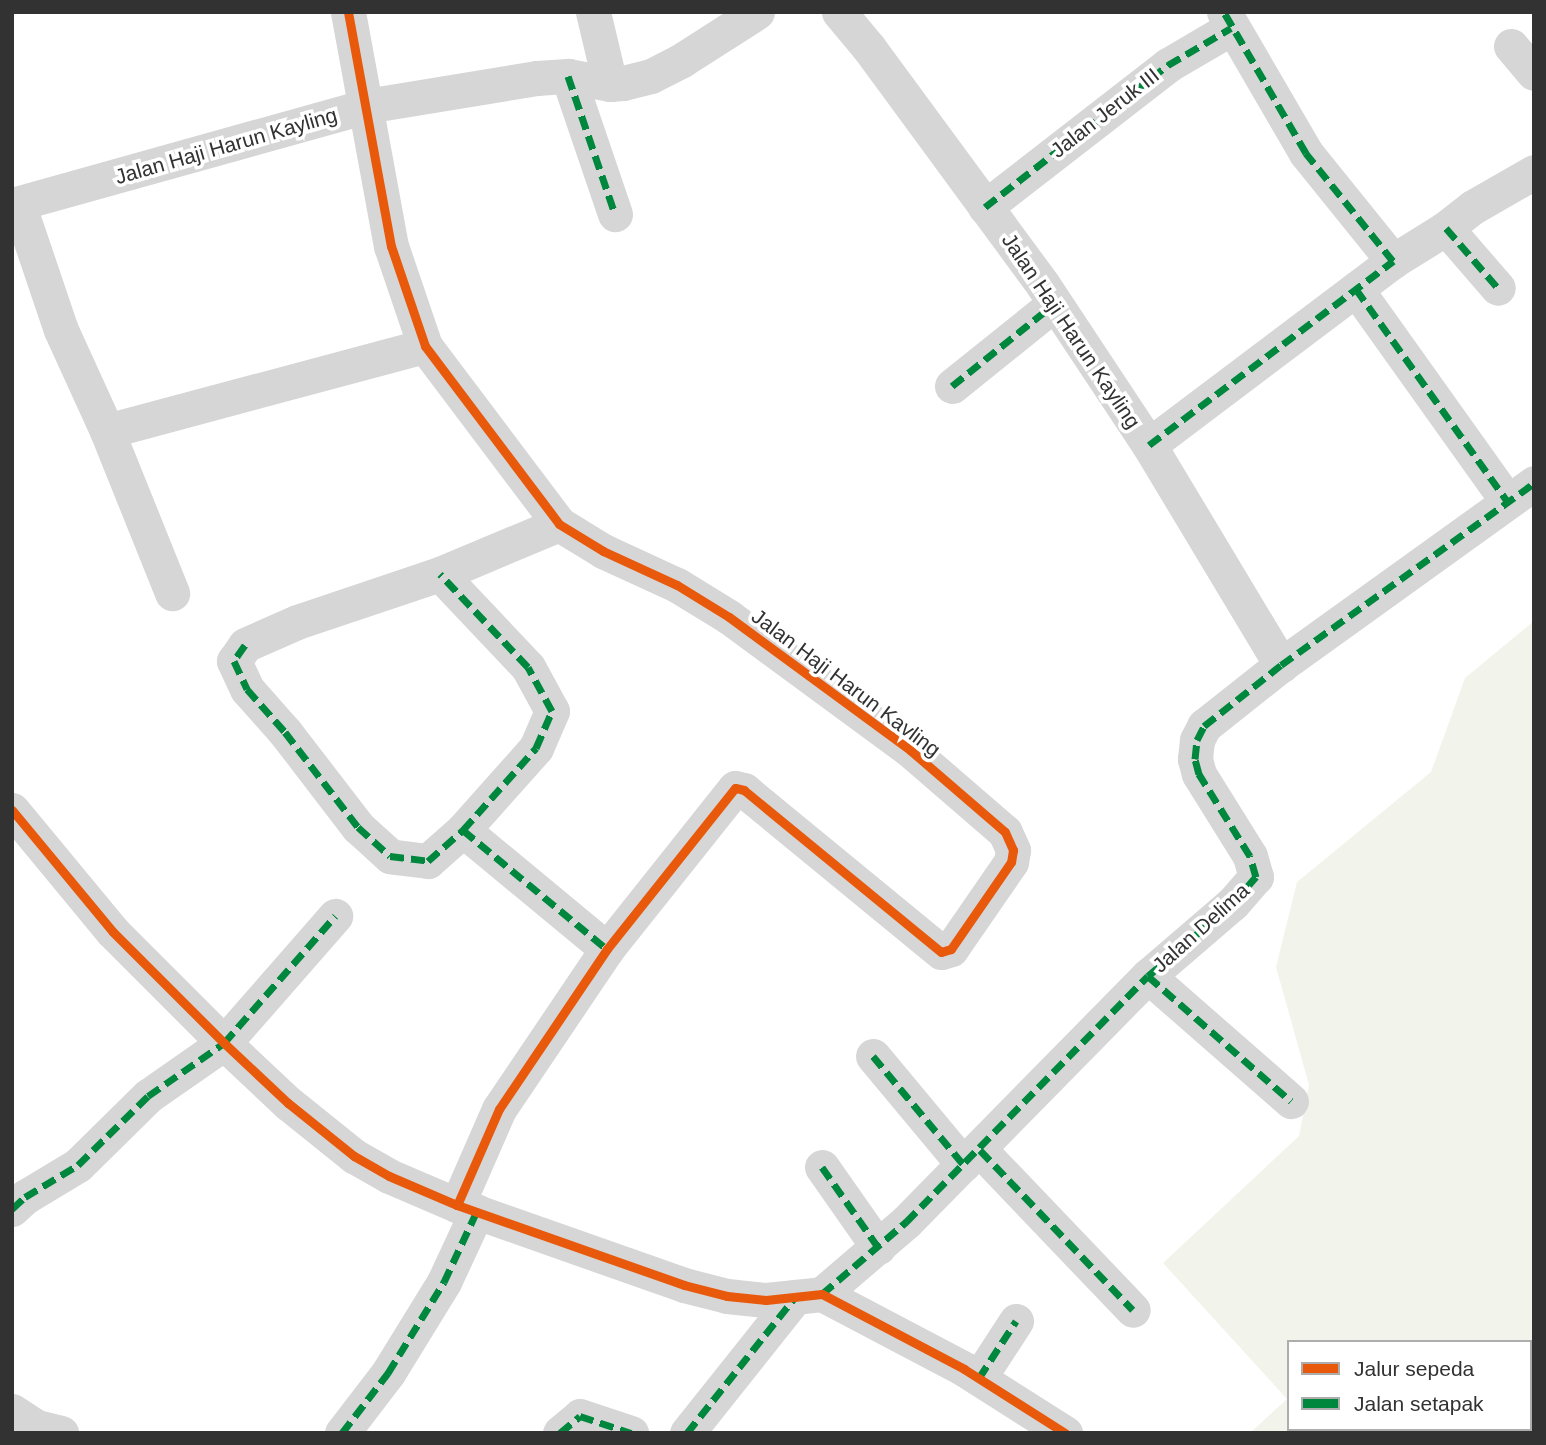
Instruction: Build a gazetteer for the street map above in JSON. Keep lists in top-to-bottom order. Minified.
{"streets":{"street":["Jalan Jeruk III","Jalan Haji Harun Kayling","Jalan Haji Harun Kavling","Jalan Delima"]},"crossings":[["Jalan Jeruk III","Jalan Haji Harun Kayling"],["Jalan Haji Harun Kayling","Jalan Haji Harun Kavling"],["Jalan Haji Harun Kayling","Jalan Delima"]],"legend":["Jalur sepeda","Jalan setapak"]}
